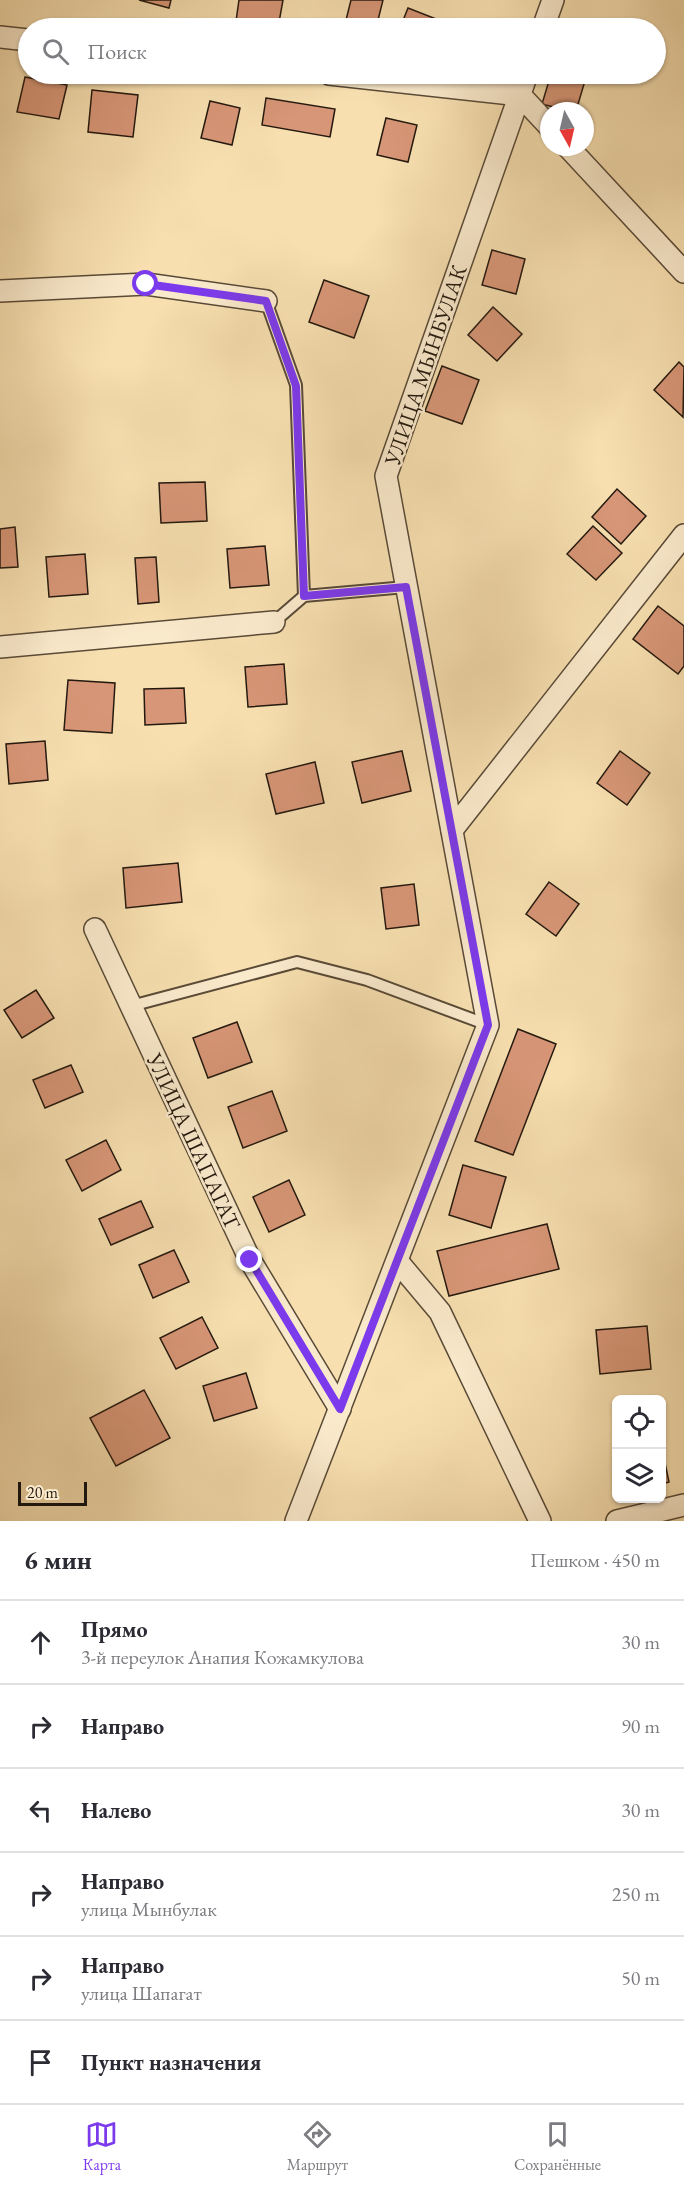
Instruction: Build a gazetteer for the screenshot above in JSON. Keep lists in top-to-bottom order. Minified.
{"streets":{"street":["УЛИЦА МЫНБУЛАК","УЛИЦА ШАПАГАТ"]},"scale_bar":"20 m","north":"bottom","page":{"search":"Поиск","scale":"20 m","heading":["6 мин","Пешком · 450 m"],"list":[["Прямо","3-й переулок Анапия Кожамкулова","30 m"],["Направо","90 m"],["Налево","30 m"],["Направо","улица Мынбулак","250 m"],["Направо","улица Шапагат","50 m"],"Пункт назначения"],"nav":["Карта","Маршрут","Сохранённые"]}}
